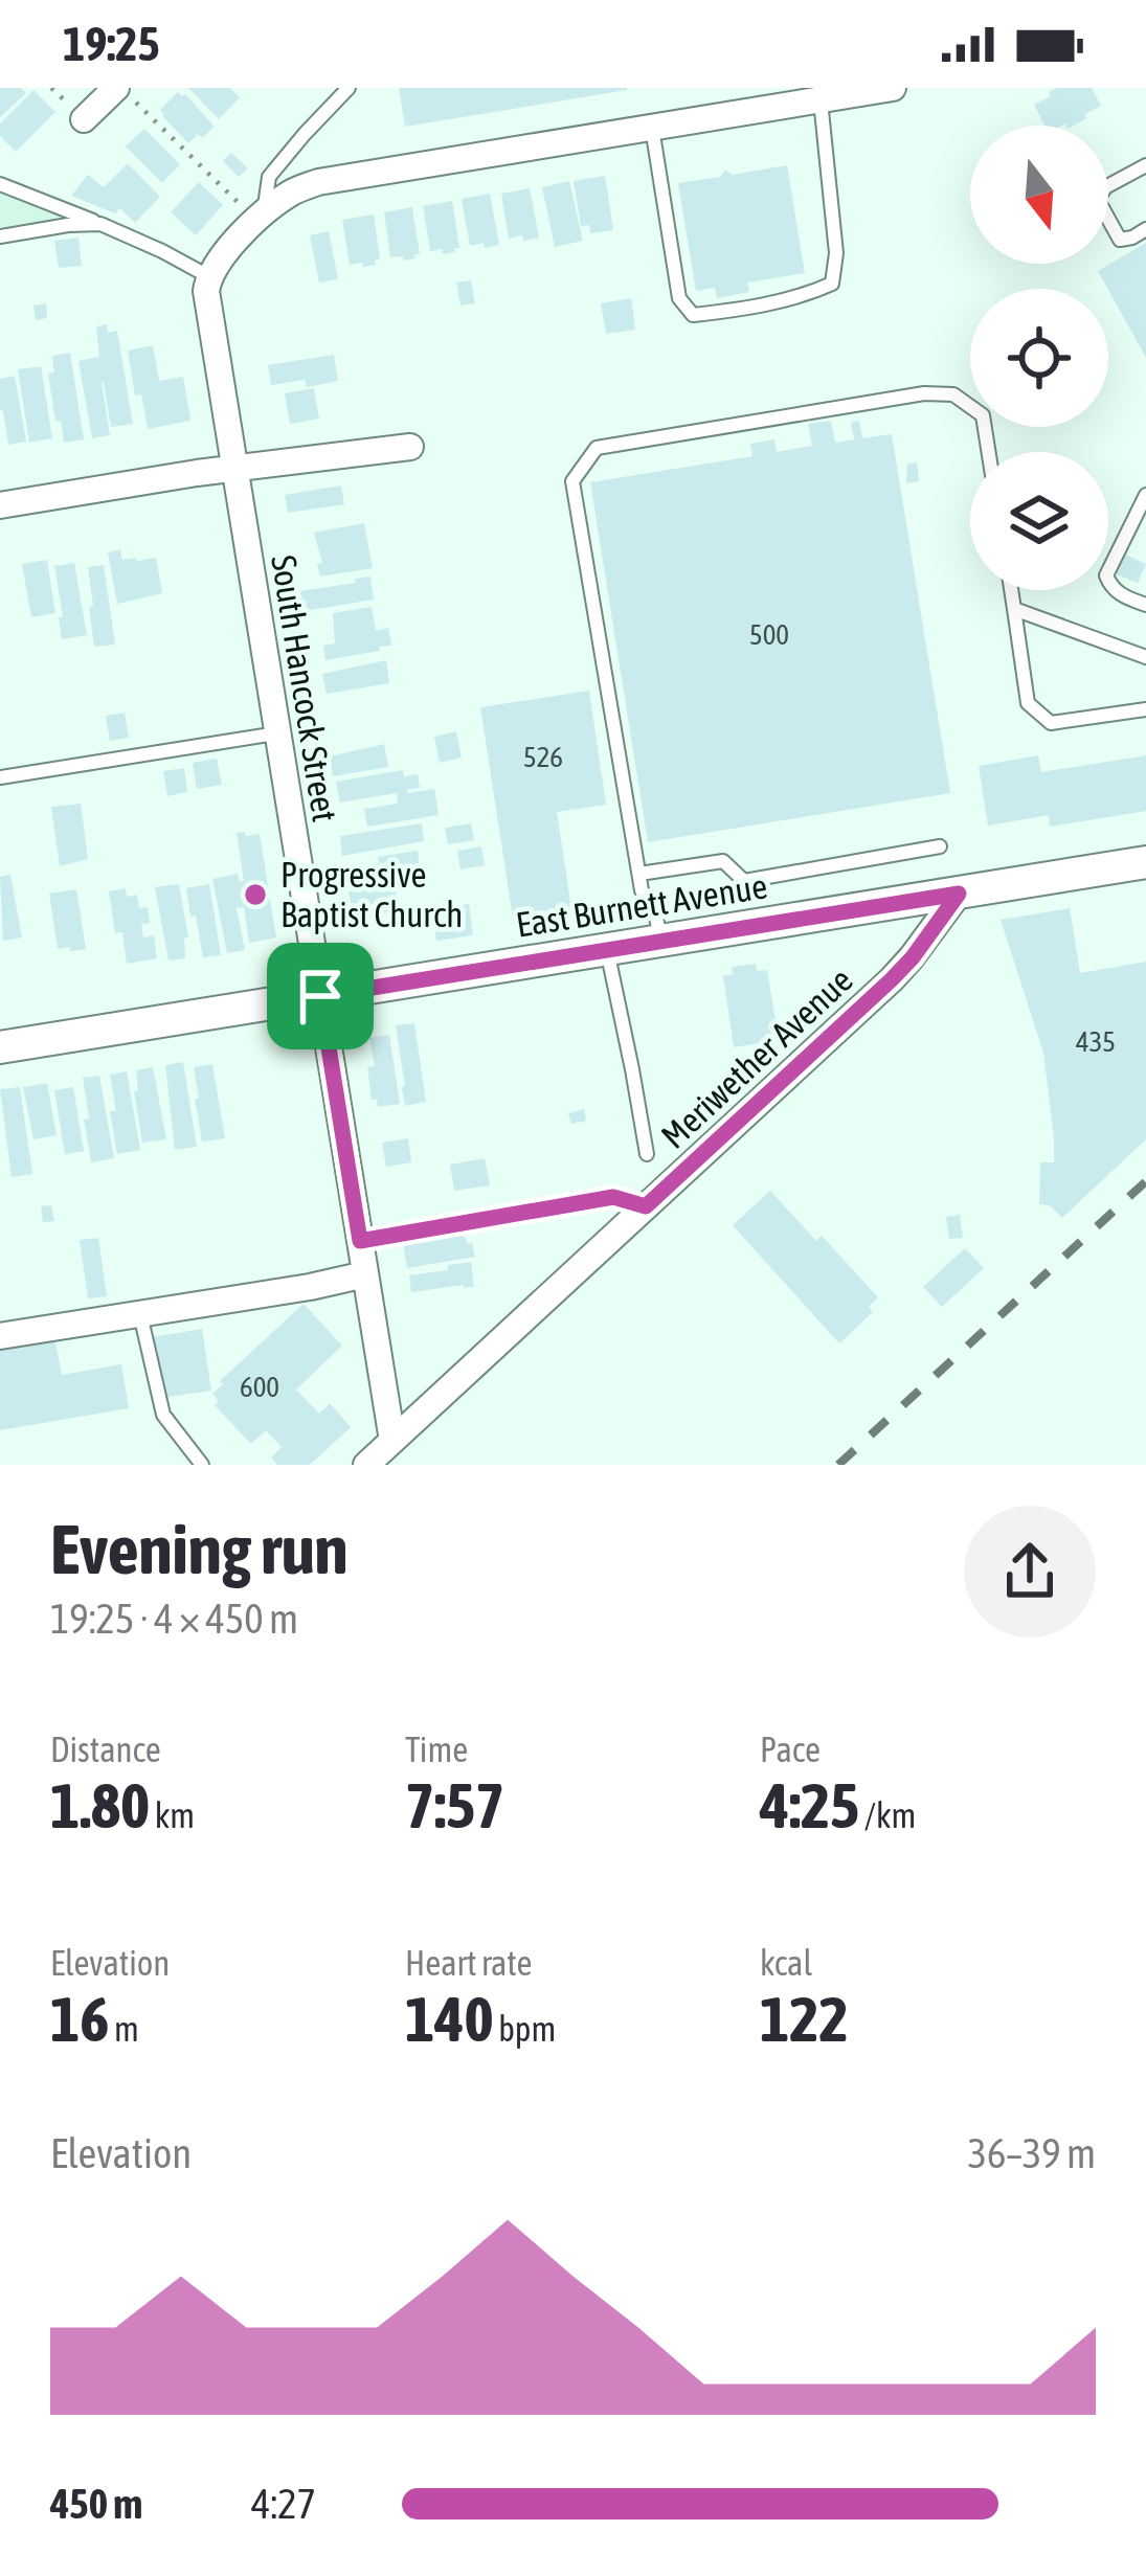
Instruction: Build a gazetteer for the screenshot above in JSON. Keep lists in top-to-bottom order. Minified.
{"streets":{"street":["South Hancock Street","East Burnett Avenue","Meriwether Avenue"]},"crossings":[["South Hancock Street","East Burnett Avenue"],["South Hancock Street","Meriwether Avenue"],["East Burnett Avenue","Meriwether Avenue"]],"places":["Progressive Baptist Church"],"house_numbers":["500","526","435","600"],"north":"bottom","page":{"status":"19:25","heading":["Evening run","19:25 · 4 × 450 m"],"stats":[["Distance","1.80 km"],["Time","7:57"],["Pace","4:25 /km"],["Elevation","16 m"],["Heart rate","140 bpm"],["kcal","122"]],"chart":["Elevation","36–39 m"],"list":[{"name":"450 m","note":"4:27"}]}}
